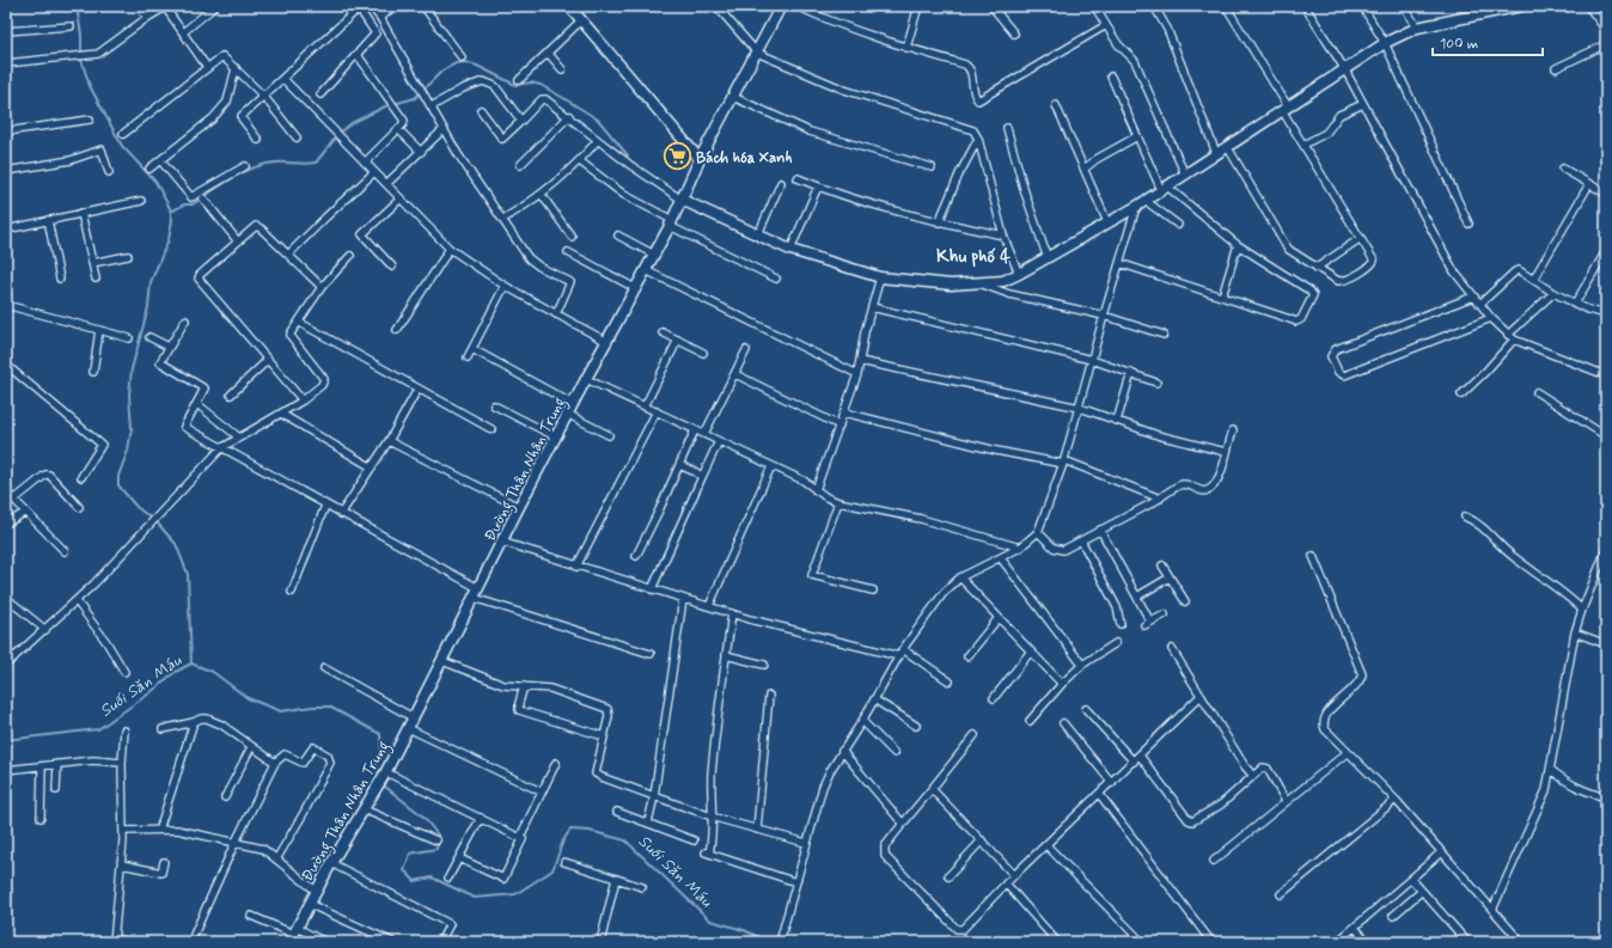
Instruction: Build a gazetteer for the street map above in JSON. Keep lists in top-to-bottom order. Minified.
{"streets":{"street":["Đường Thân Nhân Trung"]},"districts":["Khu phố 4"],"water":["Suối Săn Máu"],"places":{"supermarket":["Bách hóa Xanh"]},"scale_bar":"100 m"}
